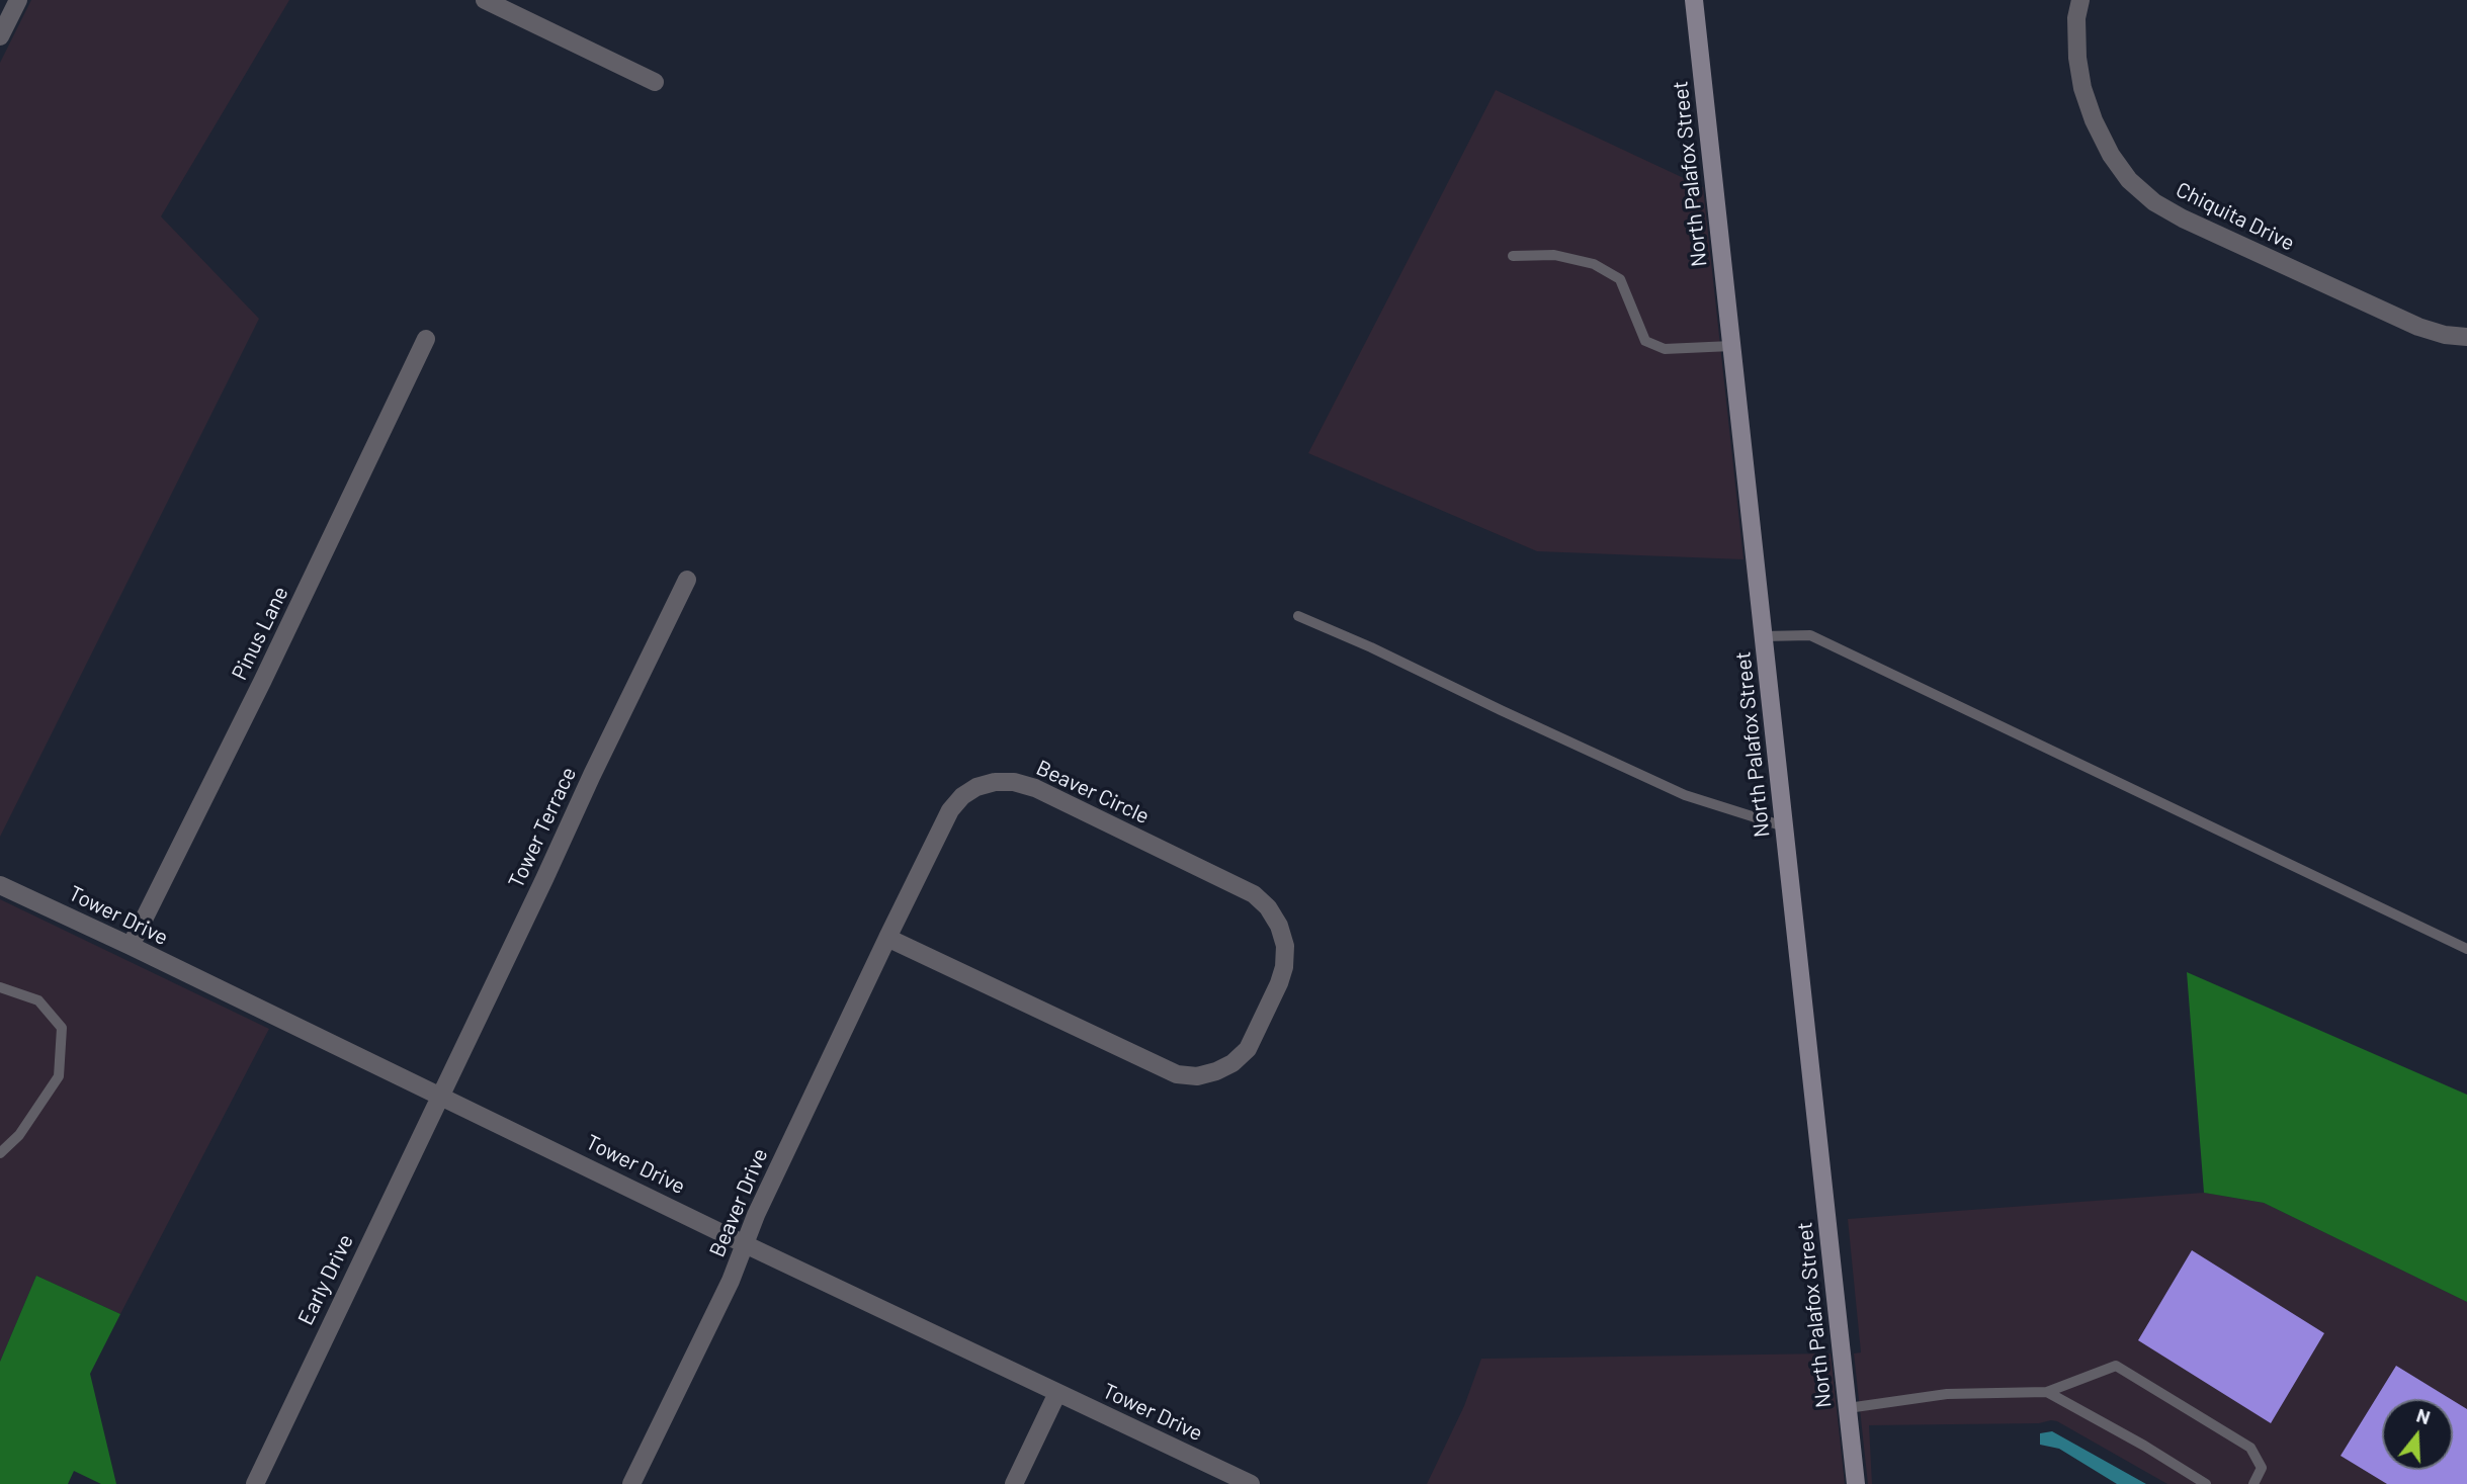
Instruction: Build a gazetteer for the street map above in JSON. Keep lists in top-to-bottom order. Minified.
{"streets":{"main road":["North Palafox Street"],"street":["Chiquita Drive","Pinus Lane","Beaver Circle","Tower Terrace","Tower Drive","Beaver Drive","Early Drive"]},"crossings":[["Pinus Lane","Tower Drive"],["Beaver Circle","Beaver Drive"],["Tower Terrace","Tower Drive"],["Tower Terrace","Early Drive"],["Tower Drive","Beaver Drive"],["Tower Drive","Early Drive"]],"north":"top"}
